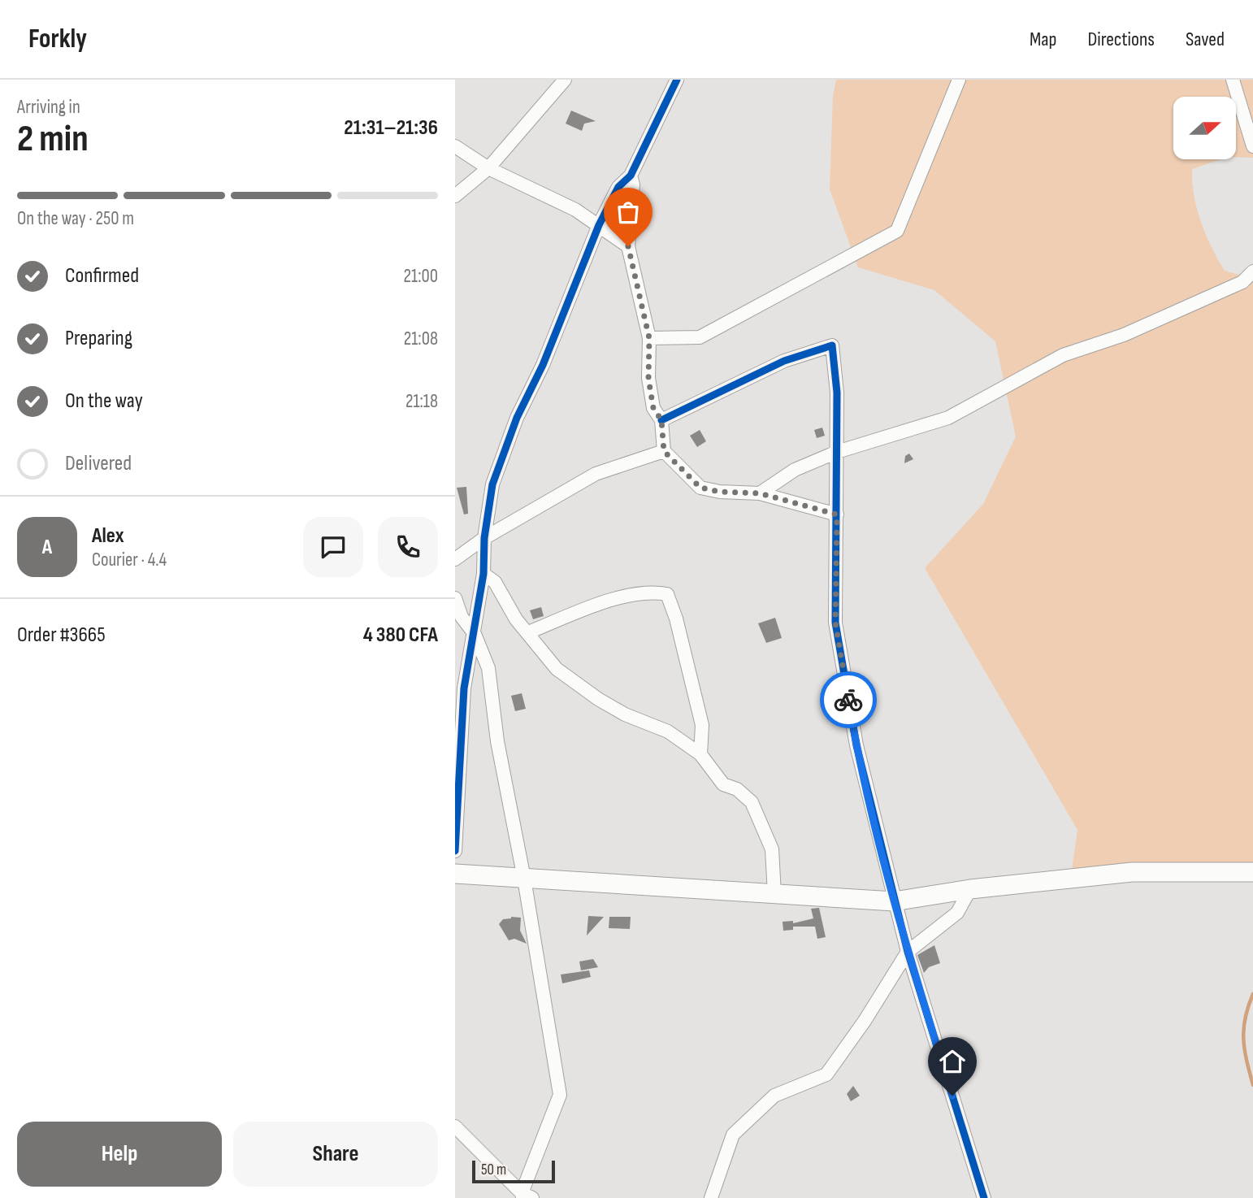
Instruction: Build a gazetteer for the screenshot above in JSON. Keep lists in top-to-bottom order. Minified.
{"scale_bar":"50 m","north":"right","page":{"header":"Forkly","nav":["Map","Directions","Saved"],"heading":["2 min","Arriving in","21:31–21:36"],"panel":["Alex","Courier · 4.4","Order #3665","4 380 CFA"],"bar":"On the way · 250 m","list":[["Confirmed","21:00"],["Preparing","21:08"],["On the way","21:18"],"Delivered"],"round":"A","buttons":["Help","Share"],"scale":"50 m"}}
